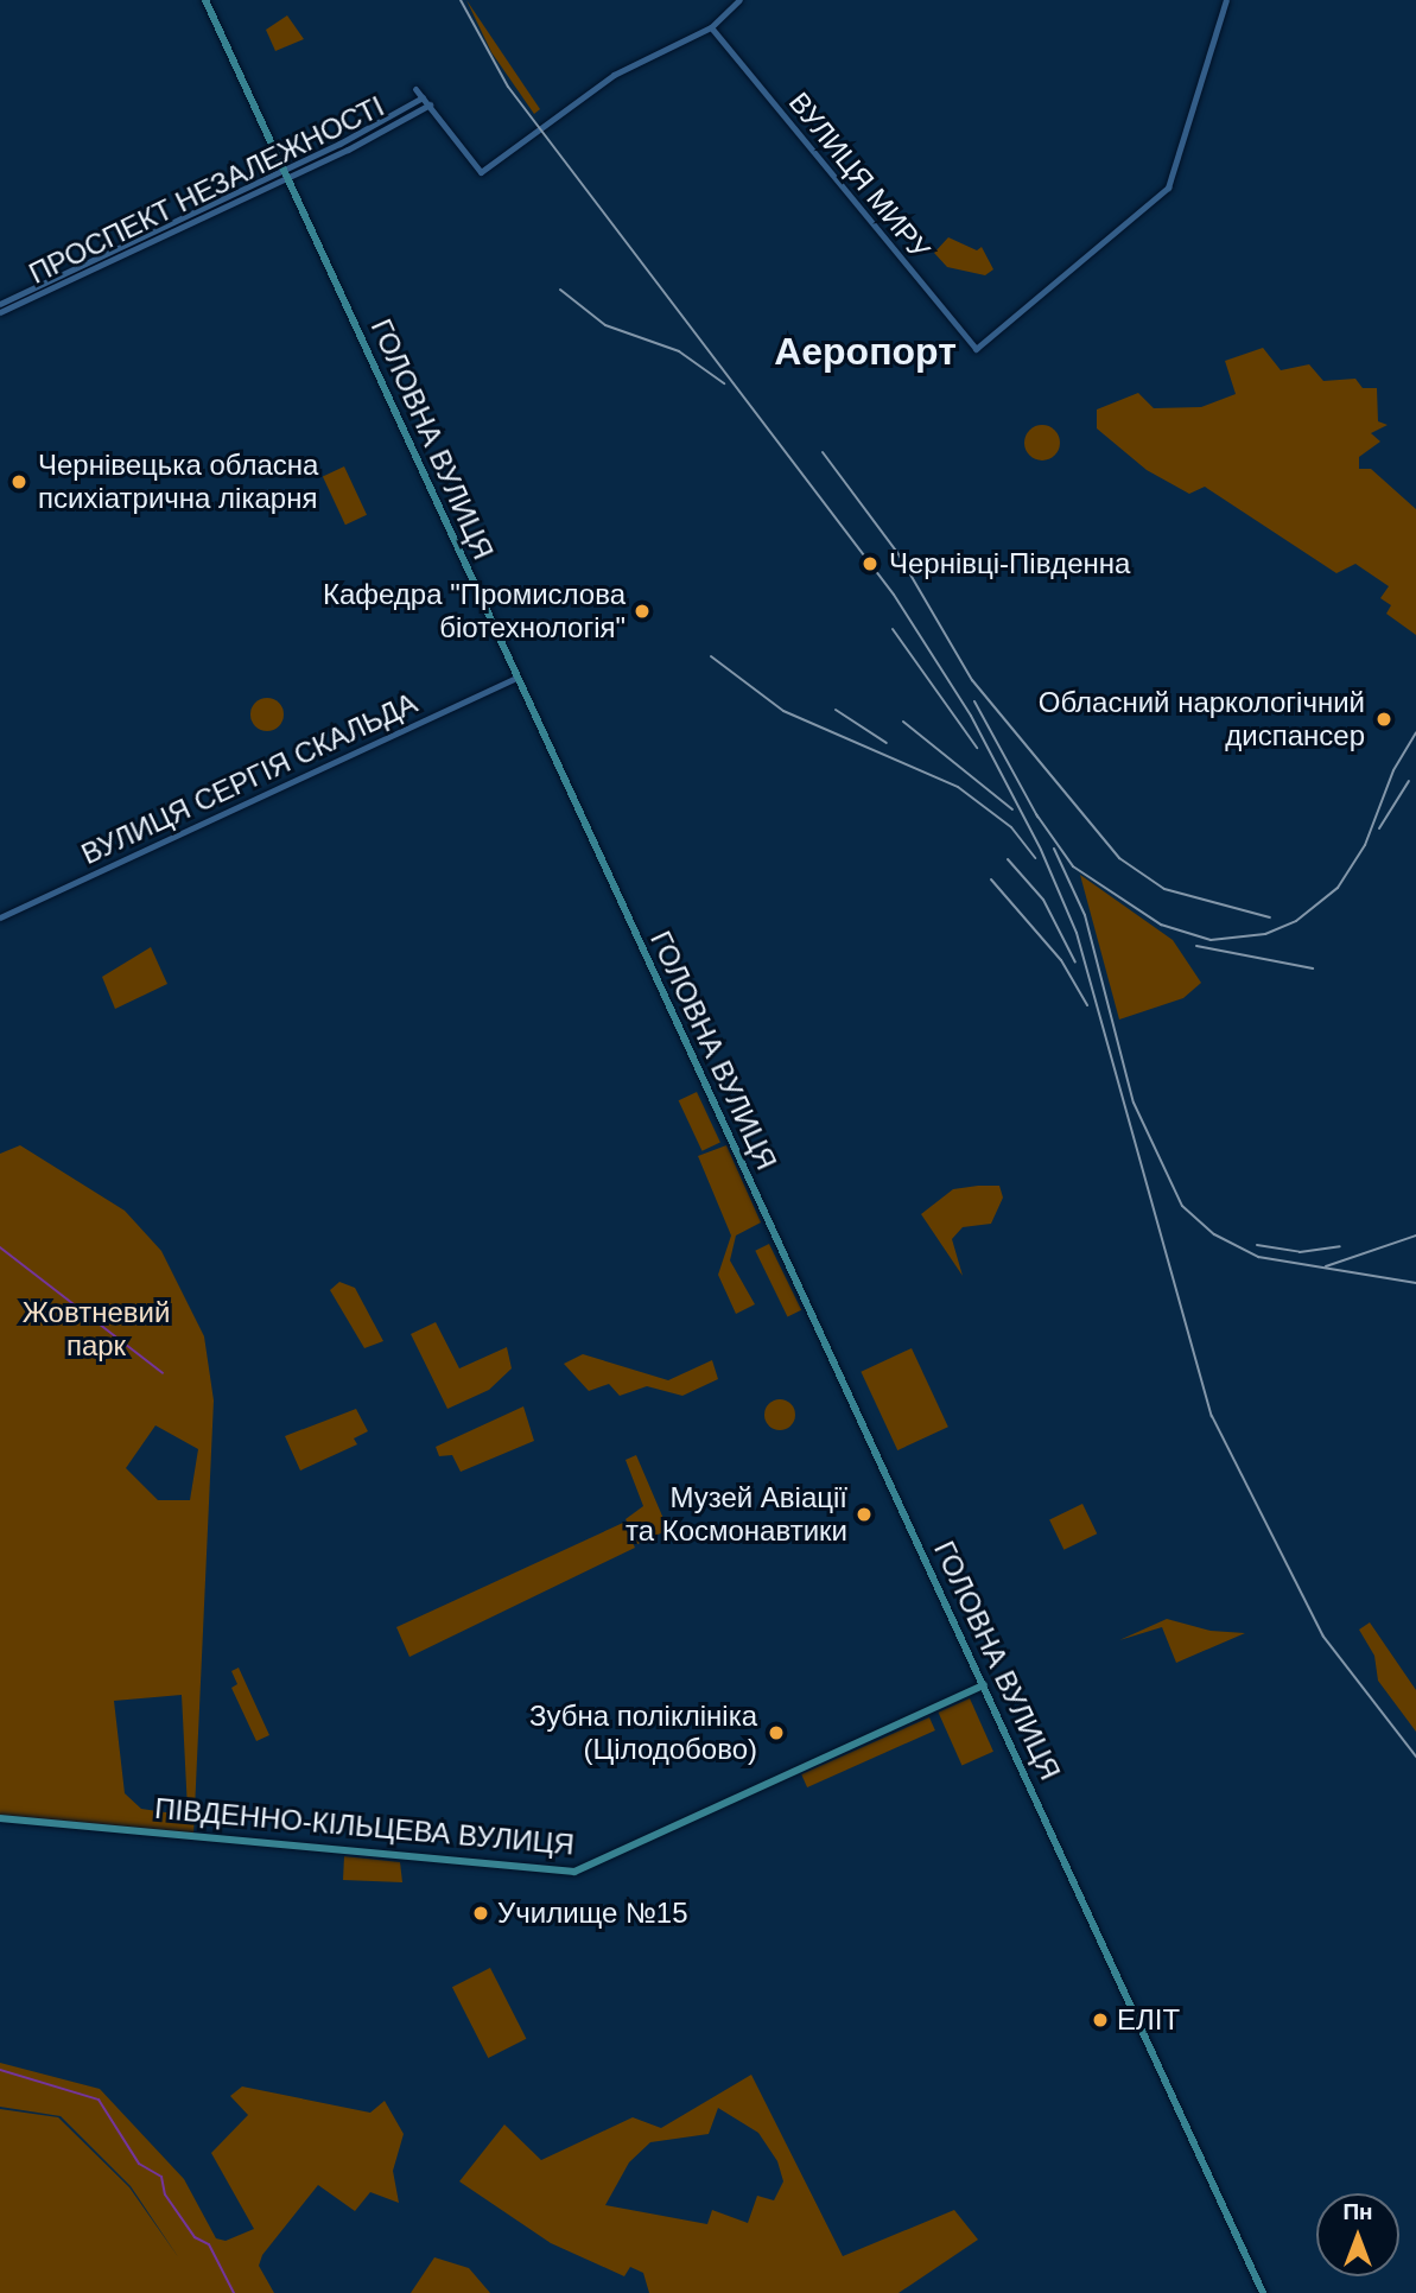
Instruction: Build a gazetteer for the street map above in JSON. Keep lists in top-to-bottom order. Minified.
{"streets":{"main road":["ВУЛИЦЯ МИРУ","ПРОСПЕКТ НЕЗАЛЕЖНОСТІ","ГОЛОВНА ВУЛИЦЯ","ВУЛИЦЯ СЕРГІЯ СКАЛЬДА","ПІВДЕННО-КІЛЬЦЕВА ВУЛИЦЯ"]},"crossings":[["ПРОСПЕКТ НЕЗАЛЕЖНОСТІ","ГОЛОВНА ВУЛИЦЯ"],["ГОЛОВНА ВУЛИЦЯ","ВУЛИЦЯ СЕРГІЯ СКАЛЬДА"],["ГОЛОВНА ВУЛИЦЯ","ПІВДЕННО-КІЛЬЦЕВА ВУЛИЦЯ"]],"districts":["Аеропорт"],"parks":["Жовтневий парк"],"places":["Чернівецька обласна психіатрична лікарня","Чернівці-Південна","Кафедра \"Промислова біотехнологія\"","Обласний наркологічний диспансер","Музей Авіації та Космонавтики","Зубна поліклініка (Цілодобово)","Училище №15","ЕЛІТ"],"north":"top"}
